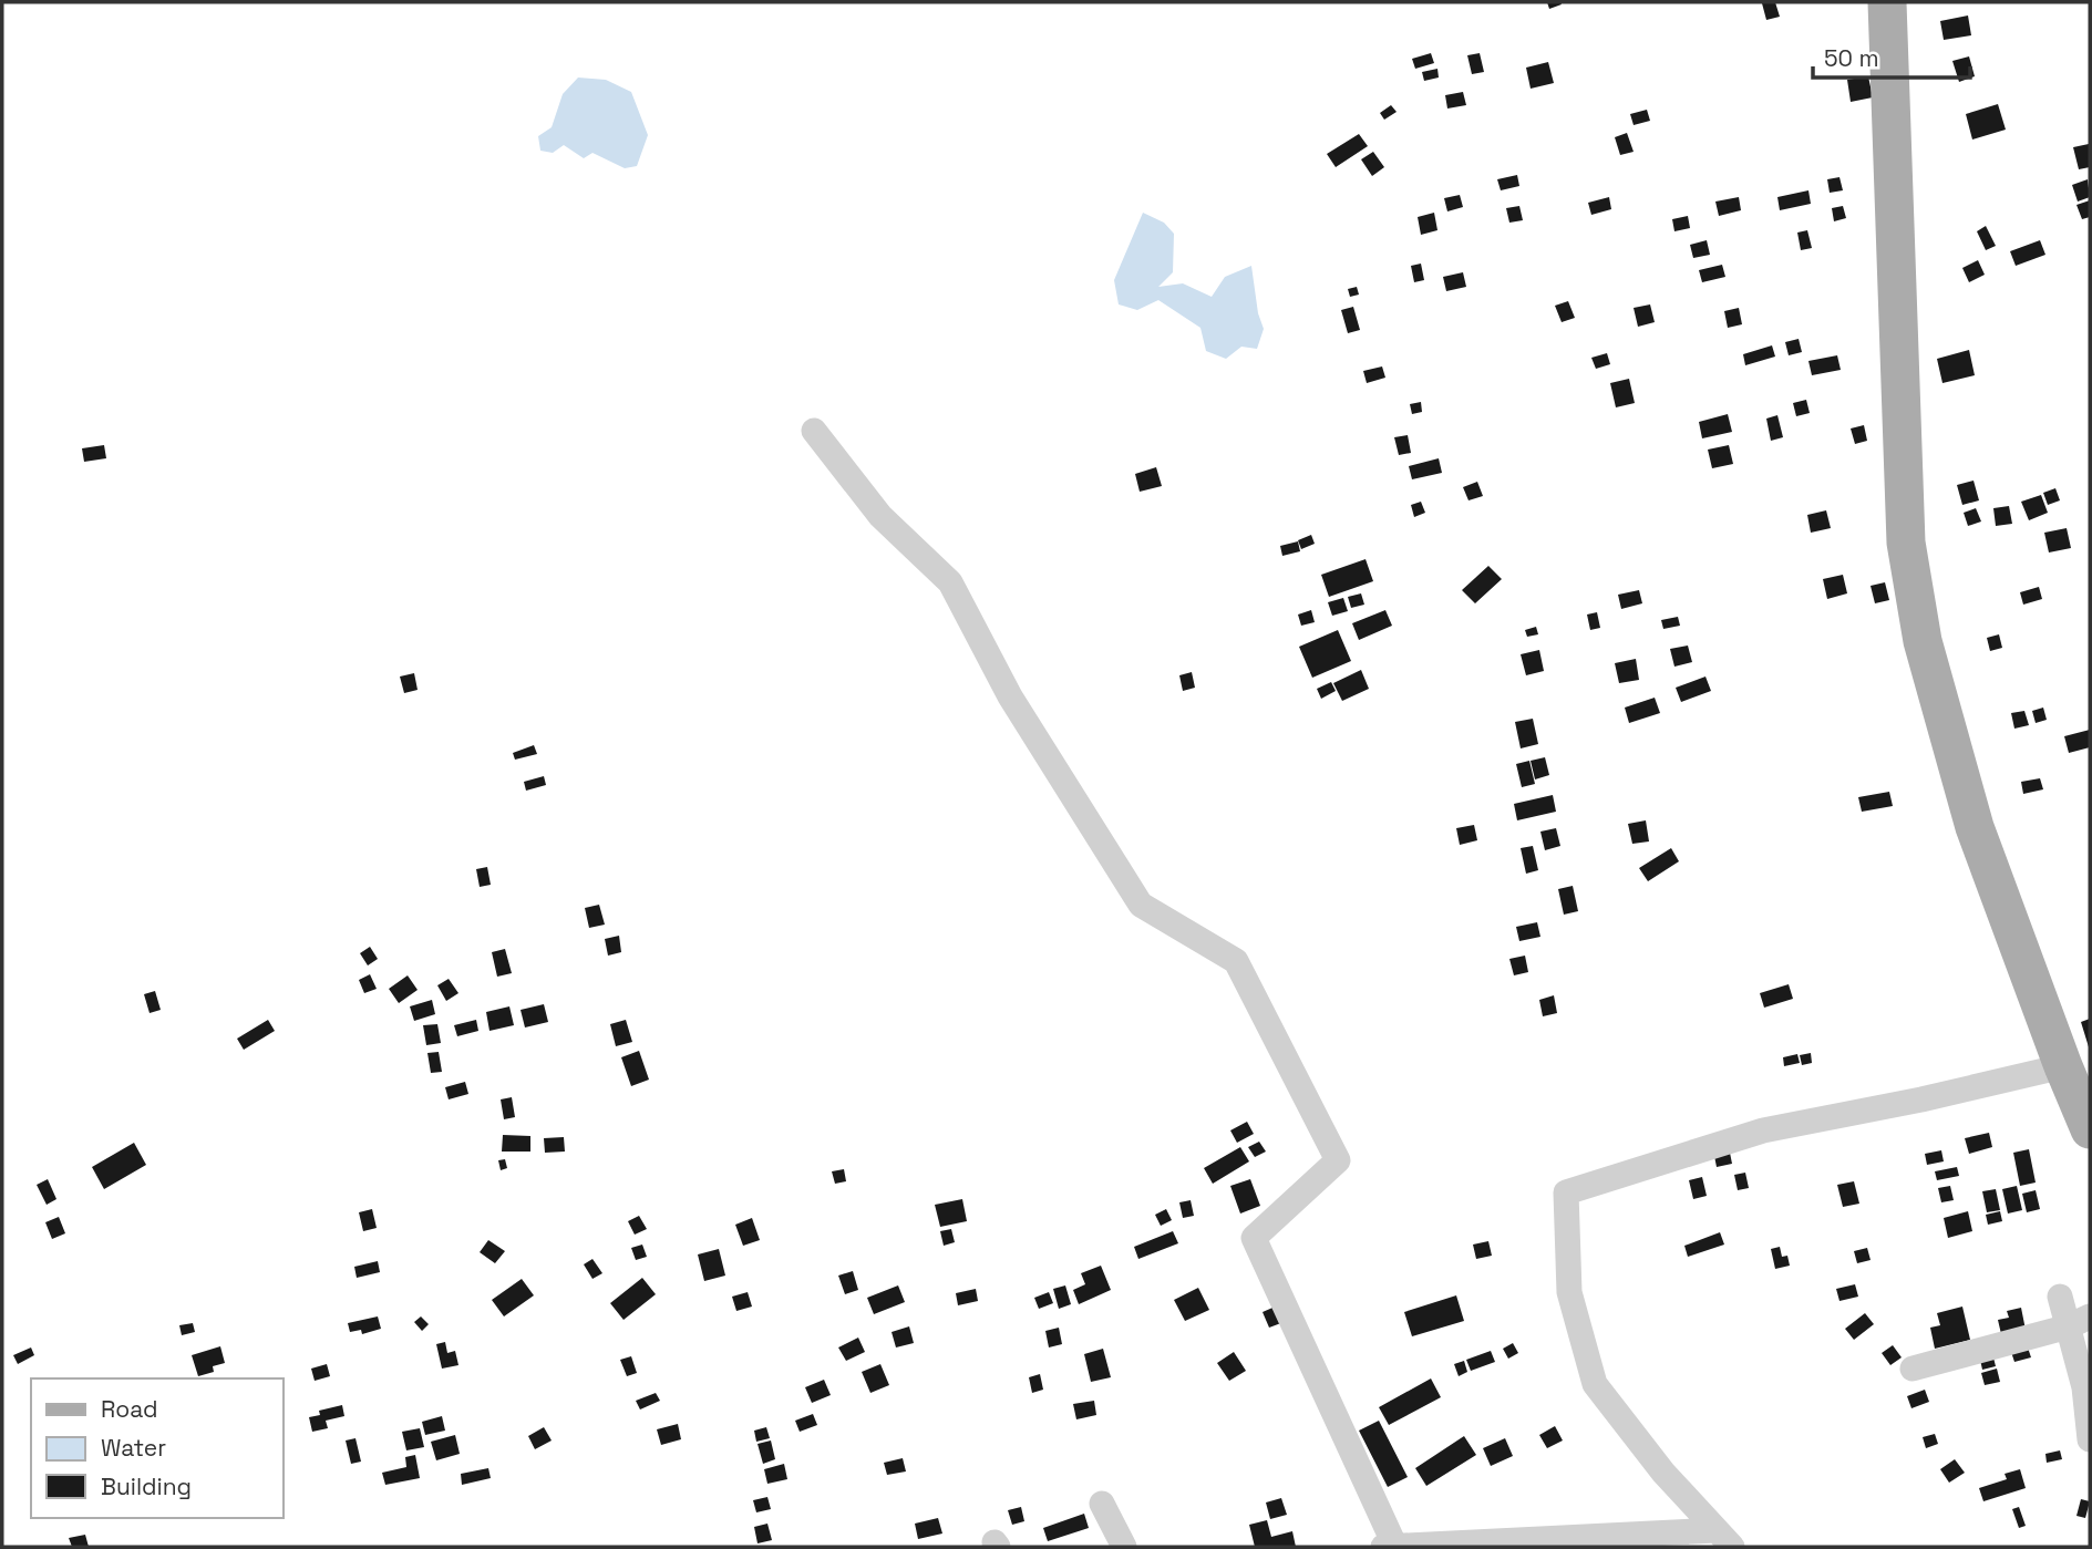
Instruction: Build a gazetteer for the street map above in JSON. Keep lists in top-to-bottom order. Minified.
{"legend":["Road","Water","Building"],"scale_bar":"50 m"}
